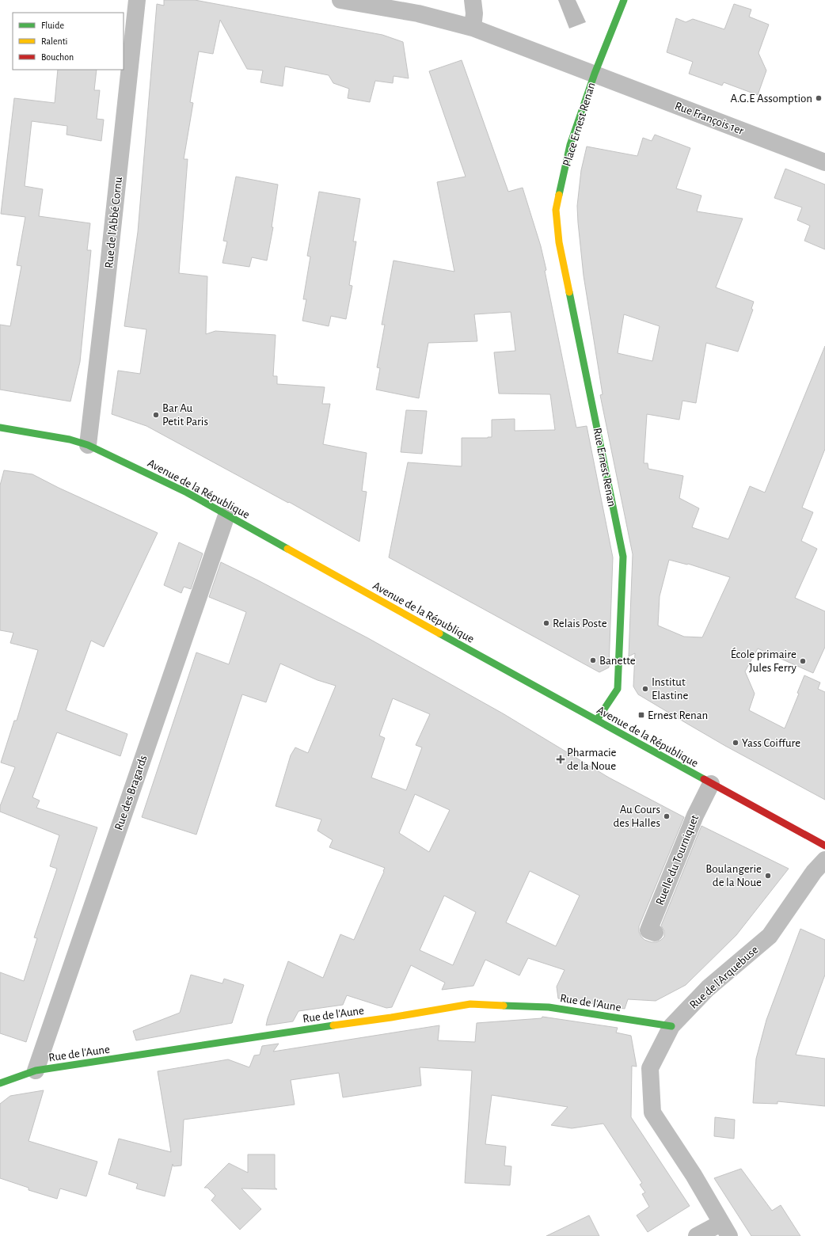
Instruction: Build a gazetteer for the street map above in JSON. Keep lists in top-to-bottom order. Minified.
{"streets":{"street":["Rue François 1er","Place Ernest Renan","Rue de l'Abbé Cornu","Rue Ernest Renan","Avenue de la République","Rue des Bragards","Ruelle du Tourniquet","Rue de l'Arquebuse","Rue de l'Aune"]},"crossings":[["Rue François 1er","Place Ernest Renan"],["Place Ernest Renan","Rue Ernest Renan"],["Rue de l'Abbé Cornu","Avenue de la République"],["Rue Ernest Renan","Avenue de la République"],["Avenue de la République","Rue des Bragards"],["Avenue de la République","Ruelle du Tourniquet"],["Rue des Bragards","Rue de l'Aune"],["Rue de l'Arquebuse","Rue de l'Aune"]],"places":{"other":["A.G.E Assomption","Bar Au Petit Paris","Relais Poste","Banette","École primaire Jules Ferry","Institut Elastine","Yass Coiffure","Au Cours des Halles","Boulangerie de la Noue"],"transit":["Ernest Renan"],"health":["Pharmacie de la Noue"]},"legend":["Fluide","Ralenti","Bouchon"]}
